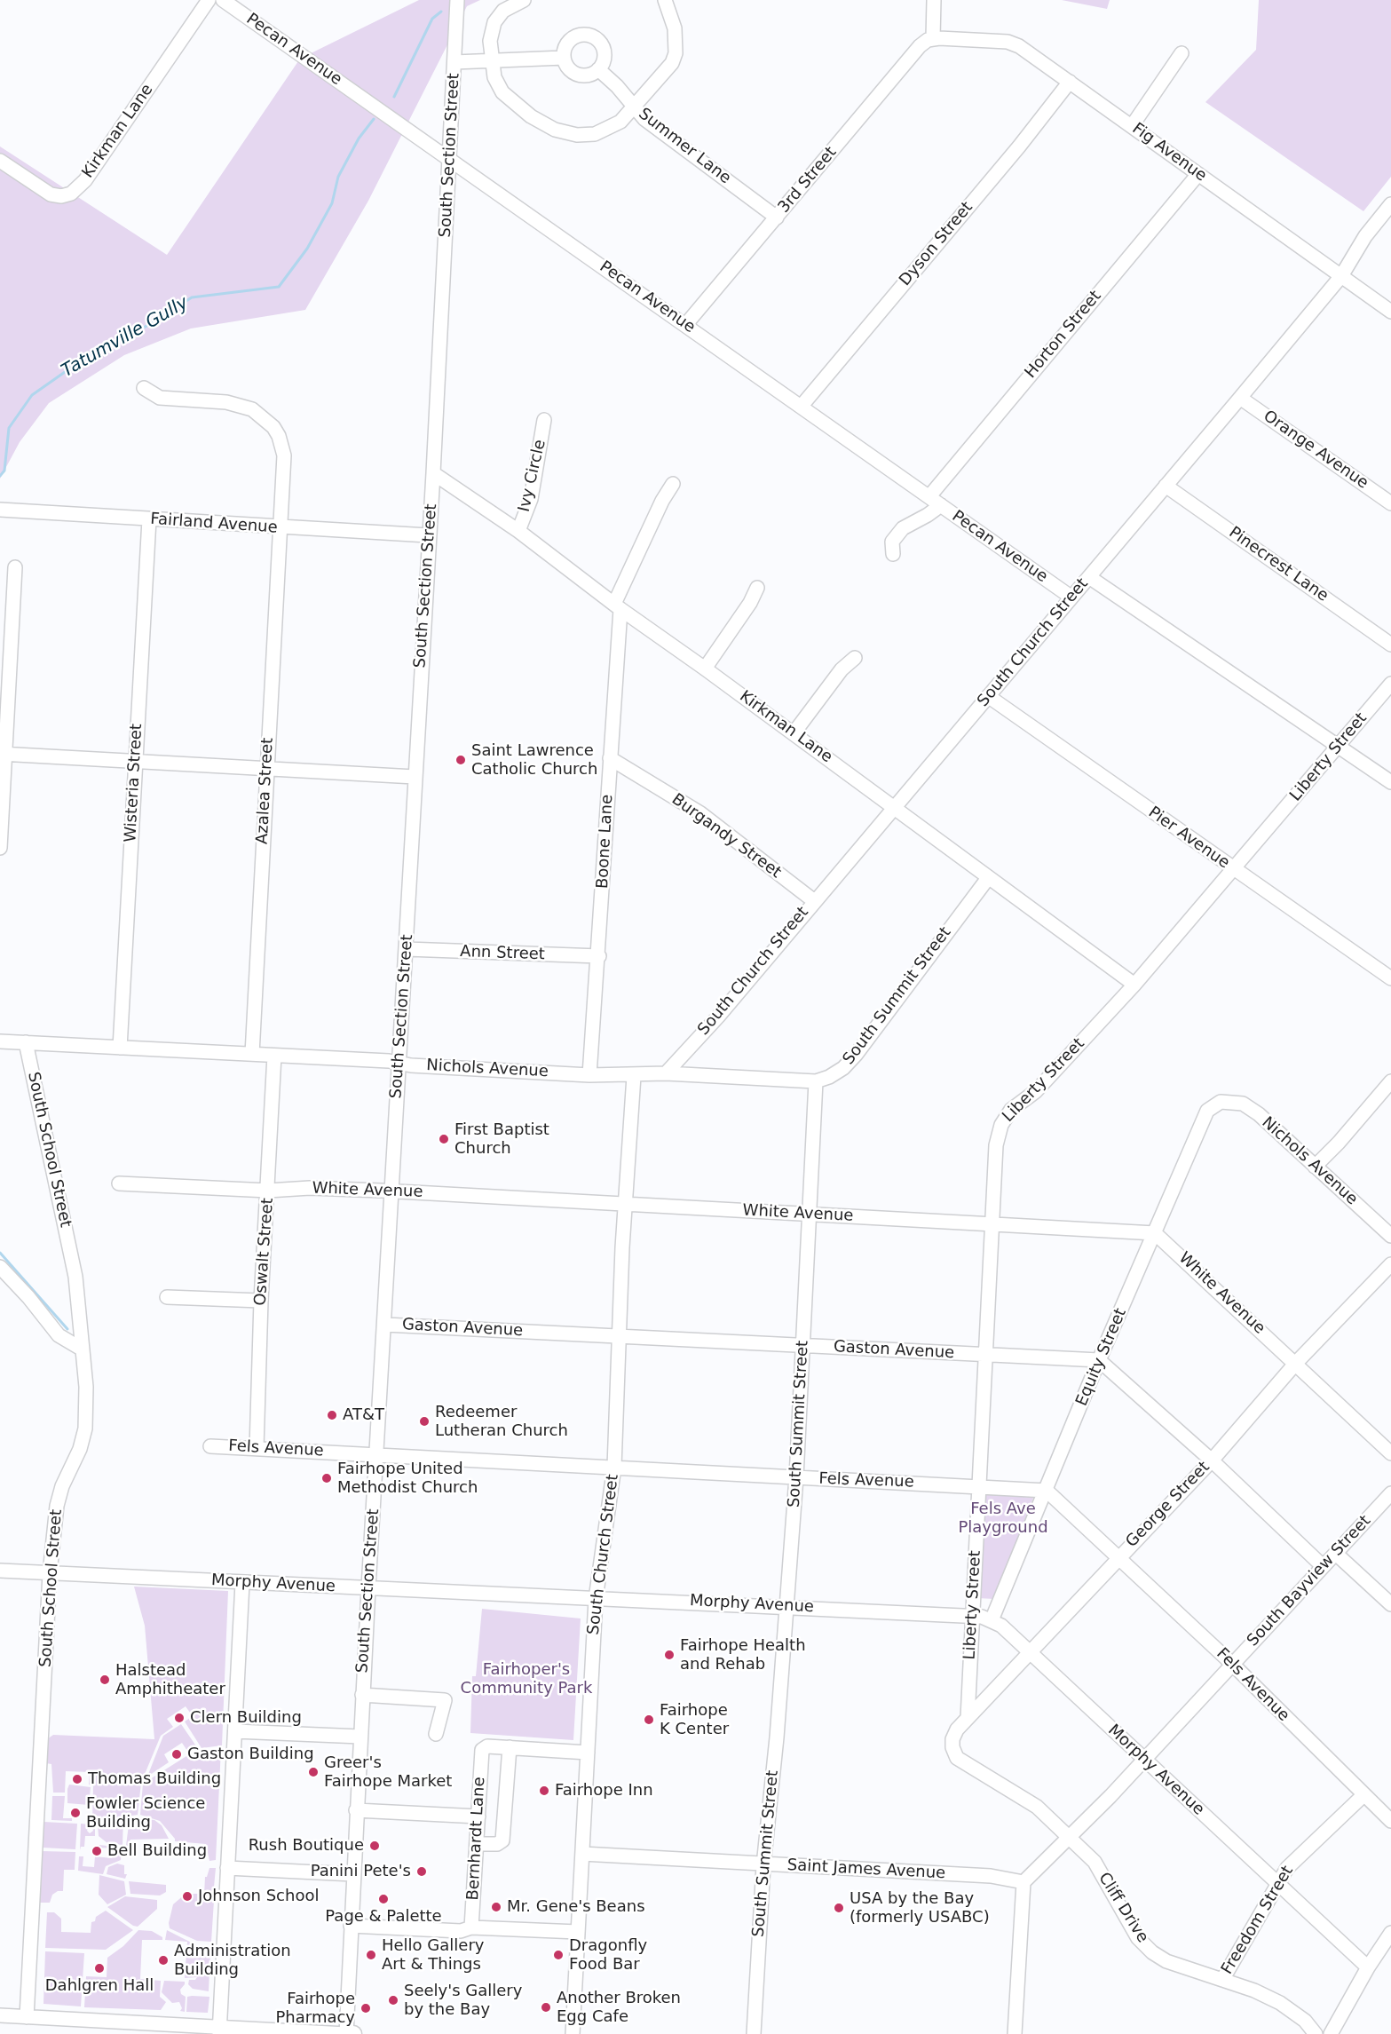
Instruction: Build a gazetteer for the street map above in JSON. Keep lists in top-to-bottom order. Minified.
{"streets":{"street":["Pecan Avenue","Kirkman Lane","Summer Lane","Fig Avenue","South Section Street","3rd Street","Dyson Street","Horton Street","Orange Avenue","Ivy Circle","Fairland Avenue","Pinecrest Lane","South Church Street","Liberty Street","Wisteria Street","Azalea Street","Burgandy Street","Pier Avenue","Boone Lane","Ann Street","South Summit Street","Nichols Avenue","South School Street","White Avenue","Oswalt Street","Gaston Avenue","Equity Street","Fels Avenue","George Street","South Bayview Street","Morphy Avenue","Bernhardt Lane","Saint James Avenue","Cliff Drive","Freedom Street"]},"crossings":[["Pecan Avenue","South Section Street"],["Pecan Avenue","3rd Street"],["Pecan Avenue","Dyson Street"],["Pecan Avenue","Horton Street"],["Pecan Avenue","South Church Street"],["Kirkman Lane","South Section Street"],["Kirkman Lane","Ivy Circle"],["Kirkman Lane","South Church Street"],["Kirkman Lane","Liberty Street"],["Kirkman Lane","Boone Lane"],["Kirkman Lane","South Summit Street"],["Summer Lane","3rd Street"],["Fig Avenue","3rd Street"],["Fig Avenue","Dyson Street"],["Fig Avenue","Horton Street"],["Fig Avenue","South Church Street"],["South Section Street","Fairland Avenue"],["South Section Street","Ann Street"],["South Section Street","Nichols Avenue"],["South Section Street","White Avenue"],["South Section Street","Gaston Avenue"],["South Section Street","Fels Avenue"],["South Section Street","Morphy Avenue"],["Orange Avenue","South Church Street"],["Fairland Avenue","Wisteria Street"],["Fairland Avenue","Azalea Street"],["Pinecrest Lane","South Church Street"],["South Church Street","Burgandy Street"],["South Church Street","Pier Avenue"],["South Church Street","Nichols Avenue"],["South Church Street","White Avenue"],["South Church Street","Gaston Avenue"],["South Church Street","Fels Avenue"],["South Church Street","Morphy Avenue"],["South Church Street","Saint James Avenue"],["Liberty Street","Pier Avenue"],["Liberty Street","White Avenue"],["Liberty Street","Gaston Avenue"],["Liberty Street","Fels Avenue"],["Liberty Street","George Street"],["Liberty Street","Morphy Avenue"],["Wisteria Street","Nichols Avenue"],["Azalea Street","Nichols Avenue"],["Burgandy Street","Boone Lane"],["Boone Lane","Ann Street"],["Boone Lane","Nichols Avenue"],["South Summit Street","Nichols Avenue"],["South Summit Street","White Avenue"],["South Summit Street","Gaston Avenue"],["South Summit Street","Fels Avenue"],["South Summit Street","Morphy Avenue"],["South Summit Street","Saint James Avenue"],["Nichols Avenue","South School Street"],["Nichols Avenue","Oswalt Street"],["Nichols Avenue","Equity Street"],["South School Street","Morphy Avenue"],["White Avenue","Oswalt Street"],["White Avenue","Equity Street"],["White Avenue","George Street"],["Oswalt Street","Fels Avenue"],["Gaston Avenue","Equity Street"],["Equity Street","Fels Avenue"],["Equity Street","Morphy Avenue"],["Fels Avenue","George Street"],["Fels Avenue","South Bayview Street"],["Fels Avenue","Freedom Street"],["George Street","Morphy Avenue"],["George Street","Cliff Drive"],["South Bayview Street","Morphy Avenue"],["South Bayview Street","Saint James Avenue"],["South Bayview Street","Cliff Drive"],["Morphy Avenue","Freedom Street"],["Cliff Drive","Freedom Street"]],"water":["Tatumville Gully"],"parks":["Fels Ave Playground","Fairhoper's Community Park"],"places":["Saint Lawrence Catholic Church","First Baptist Church","AT&T","Redeemer Lutheran Church","Fairhope United Methodist Church","Fairhope Health and Rehab","Halstead Amphitheater","Clern Building","Fairhope K Center","Gaston Building","Greer's Fairhope Market","Thomas Building","Fairhope Inn","Fowler Science Building","Rush Boutique","Bell Building","Panini Pete's","Johnson School","Page & Palette","Mr. Gene's Beans","USA by the Bay (formerly USABC)","Hello Gallery Art & Things","Dragonfly Food Bar","Administration Building","Dahlgren Hall","Seely's Gallery by the Bay","Another Broken Egg Cafe","Fairhope Pharmacy"]}
